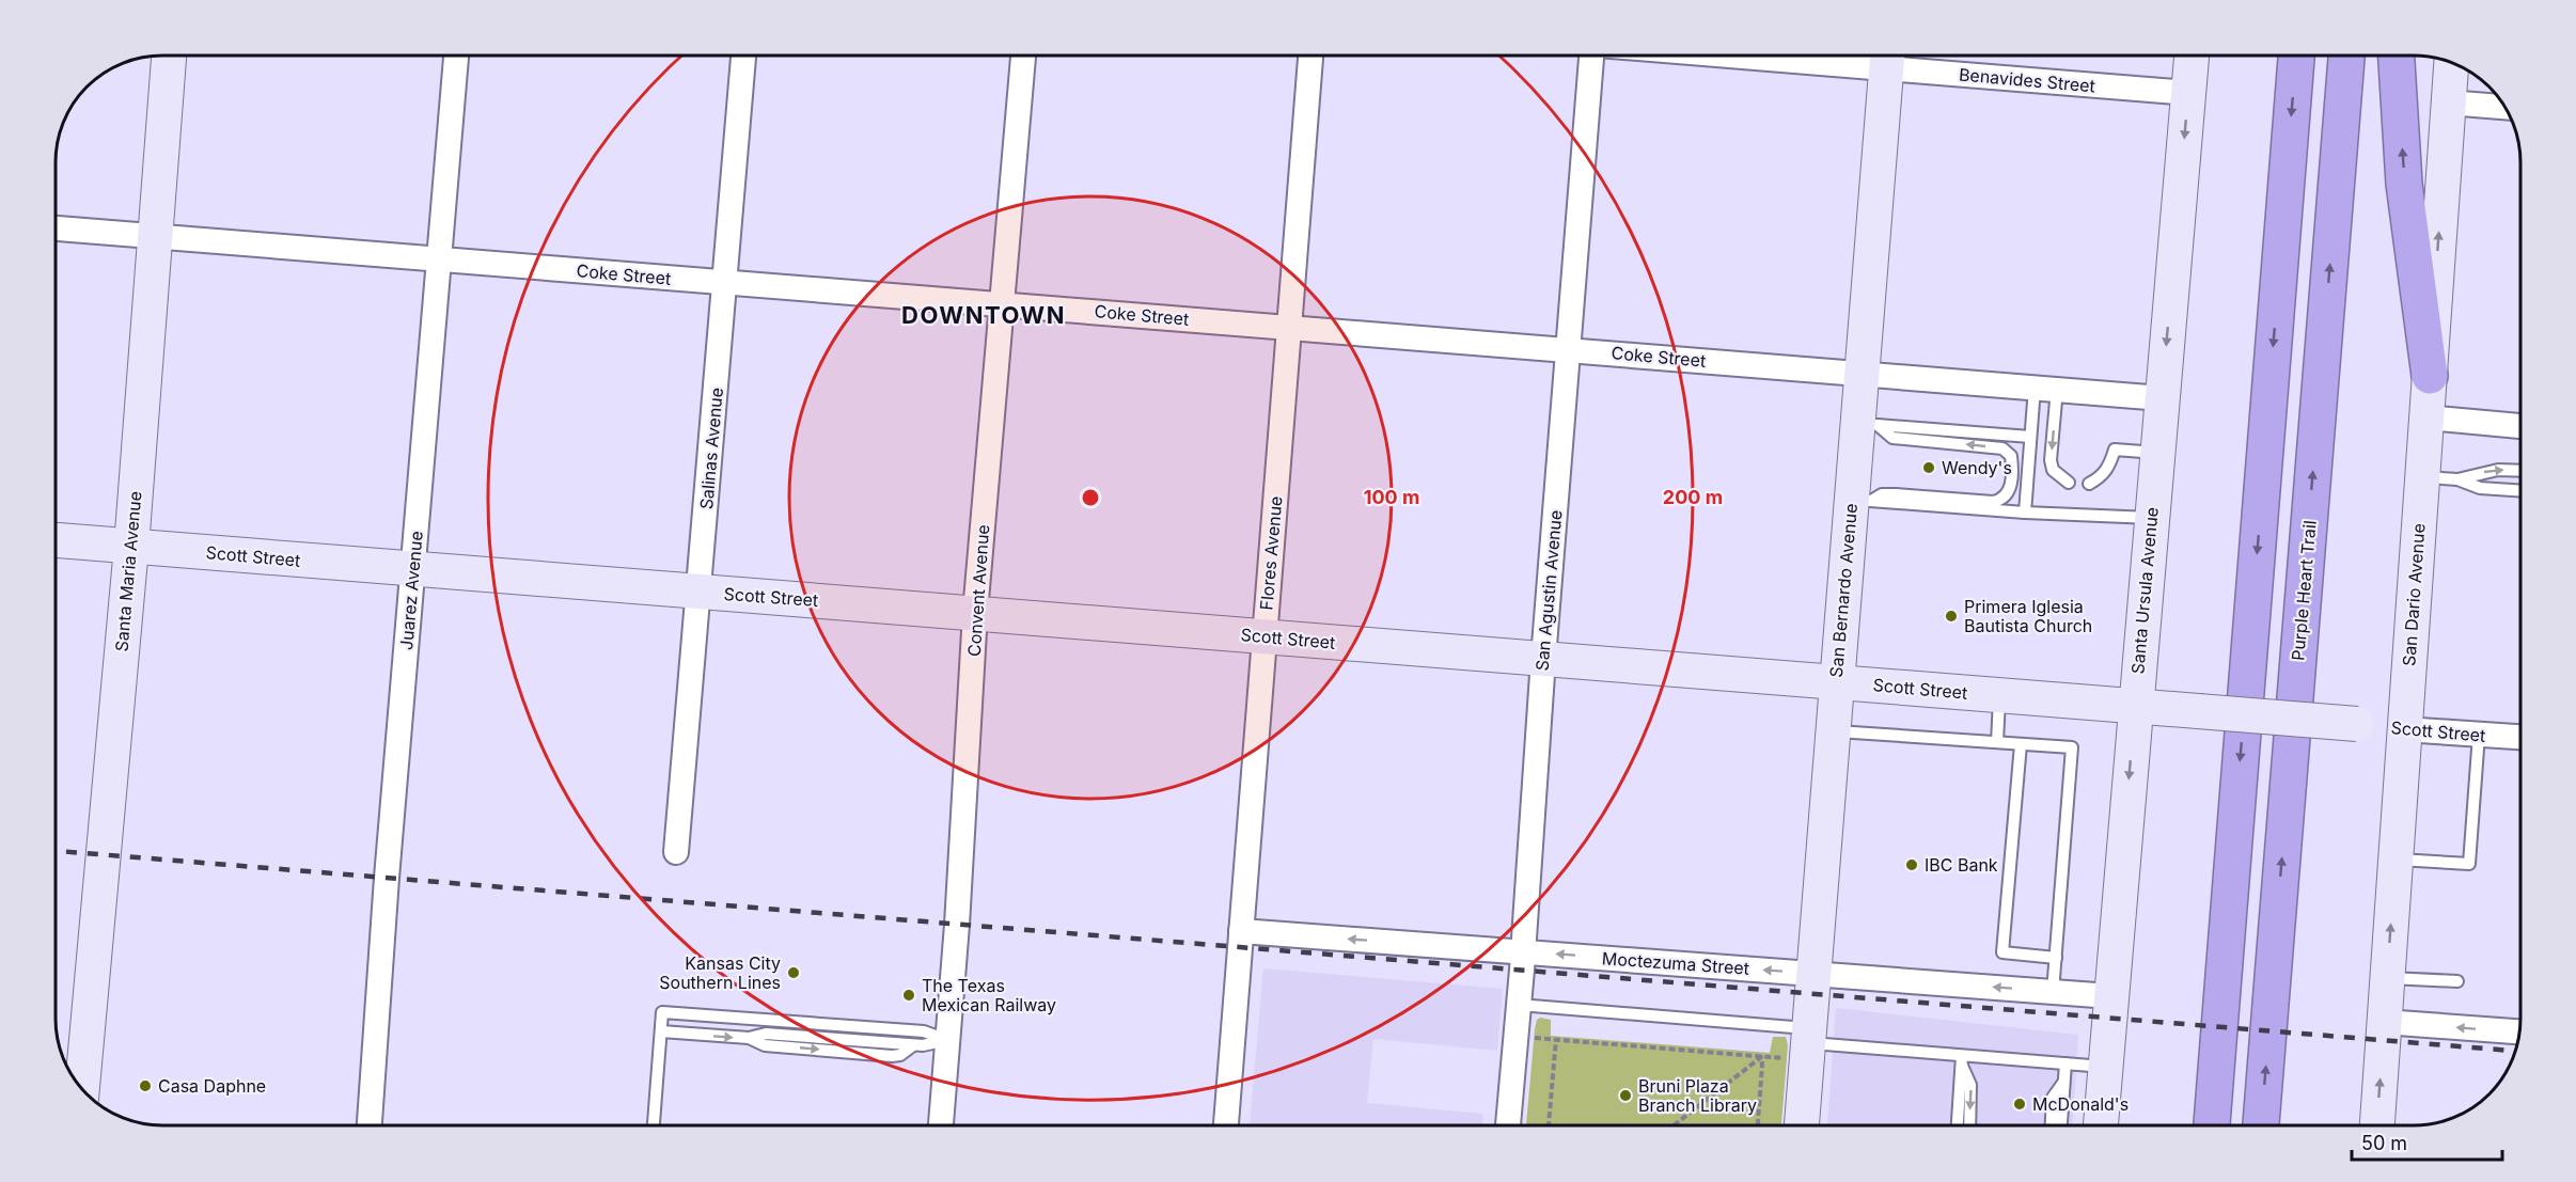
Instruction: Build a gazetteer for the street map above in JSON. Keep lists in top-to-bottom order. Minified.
{"streets":{"highway":["Purple Heart Trail"],"main road":["Scott Street","Santa Maria Avenue","San Bernardo Avenue","Santa Ursula Avenue","San Dario Avenue"],"street":["Benavides Street","Coke Street","Salinas Avenue","Flores Avenue","Juarez Avenue","Convent Avenue","San Agustin Avenue","Moctezuma Street"]},"crossings":[["Benavides Street","San Bernardo Avenue"],["Benavides Street","Santa Ursula Avenue"],["Coke Street","Salinas Avenue"],["Coke Street","Flores Avenue"],["Coke Street","Santa Maria Avenue"],["Coke Street","Juarez Avenue"],["Coke Street","Convent Avenue"],["Coke Street","San Agustin Avenue"],["Coke Street","San Bernardo Avenue"],["Coke Street","Santa Ursula Avenue"],["Salinas Avenue","Scott Street"],["Flores Avenue","Scott Street"],["Flores Avenue","Moctezuma Street"],["Scott Street","Santa Maria Avenue"],["Scott Street","Juarez Avenue"],["Scott Street","Convent Avenue"],["Scott Street","San Agustin Avenue"],["Scott Street","San Bernardo Avenue"],["Scott Street","Santa Ursula Avenue"],["Scott Street","San Dario Avenue"],["San Agustin Avenue","Moctezuma Street"],["San Bernardo Avenue","Moctezuma Street"],["Santa Ursula Avenue","Moctezuma Street"]],"one_way":["Santa Ursula Avenue","San Dario Avenue","Moctezuma Street"],"districts":["DOWNTOWN"],"places":["Wendy's","Primera Iglesia Bautista Church","IBC Bank","Kansas City Southern Lines","The Texas Mexican Railway","Casa Daphne","Bruni Plaza Branch Library","McDonald's"],"scale_bar":"50 m","rings":["100 m","200 m"]}
